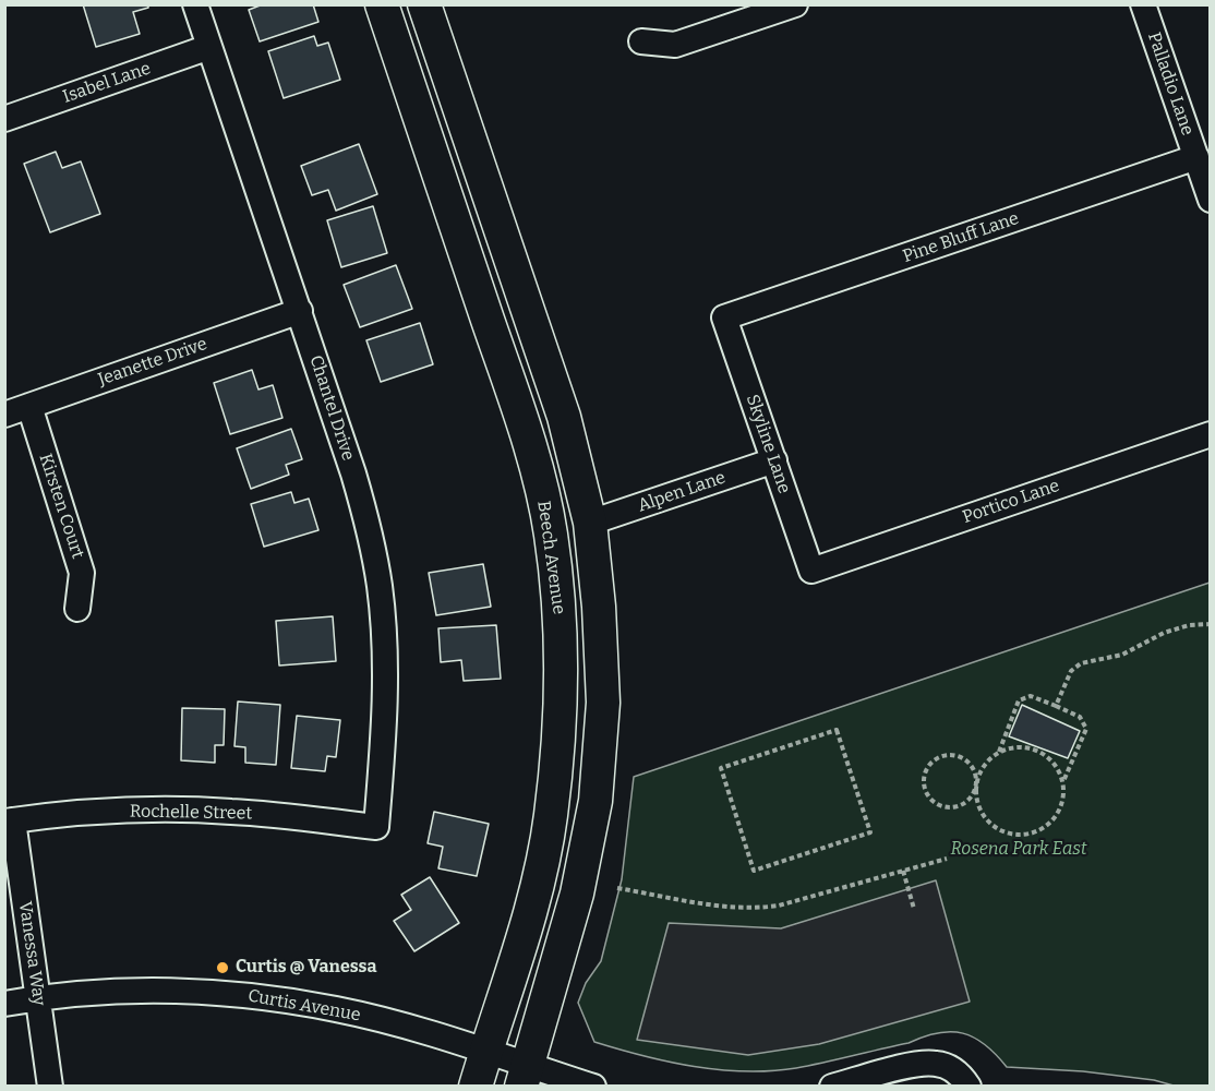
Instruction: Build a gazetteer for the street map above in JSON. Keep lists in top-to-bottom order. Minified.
{"streets":{"main road":["Beech Avenue"],"street":["Isabel Lane","Palladio Lane","Pine Bluff Lane","Jeanette Drive","Chantel Drive","Skyline Lane","Alpen Lane","Portico Lane","Kirsten Court","Rochelle Street","Vanessa Way","Curtis Avenue"]},"crossings":[["Isabel Lane","Chantel Drive"],["Palladio Lane","Pine Bluff Lane"],["Pine Bluff Lane","Skyline Lane"],["Jeanette Drive","Chantel Drive"],["Jeanette Drive","Kirsten Court"],["Chantel Drive","Rochelle Street"],["Skyline Lane","Alpen Lane"],["Skyline Lane","Portico Lane"],["Beech Avenue","Curtis Avenue"],["Rochelle Street","Vanessa Way"],["Vanessa Way","Curtis Avenue"]],"parks":["Rosena Park East"],"places":["Curtis @ Vanessa"]}
